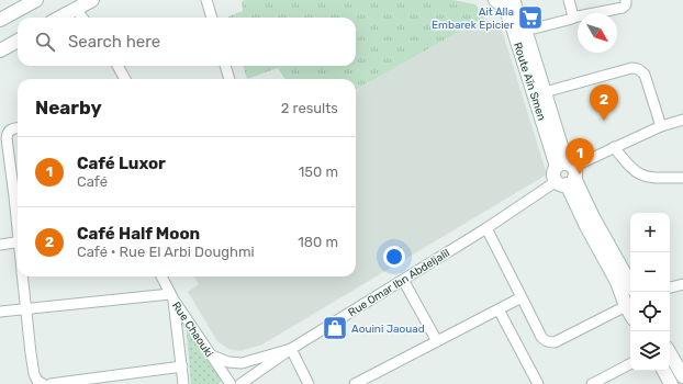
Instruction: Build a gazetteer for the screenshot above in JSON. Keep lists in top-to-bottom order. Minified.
{"streets":{"main road":["Route Aïn Smen"],"street":["Rue Omar Ibn Abdeljalil","Rue Chaouki"]},"crossings":[["Route Aïn Smen","Rue Omar Ibn Abdeljalil"]],"places":{"supermarket":["Ait Alla Embarek Epicier"],"shop":["Aouini Jaouad"]},"north":"bottom right","page":{"search":"Search here","heading":["Nearby","2 results"],"pins":["2","1"],"list":[{"mark":"1","name":"Café Luxor","note":"Café","value":"150 m"},{"mark":"2","name":"Café Half Moon","note":"Café · Rue El Arbi Doughmi","value":"180 m"}],"map_buttons":["+","−"]}}
